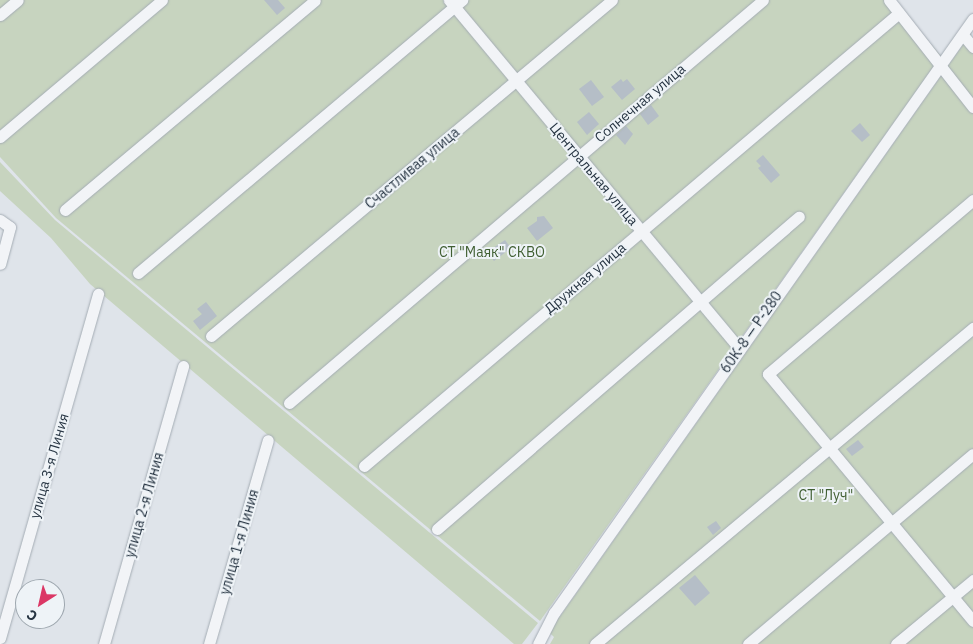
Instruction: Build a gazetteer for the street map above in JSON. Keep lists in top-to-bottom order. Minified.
{"streets":{"street":["Солнечная улица","Счастливая улица","Центральная улица","Дружная улица","60К-8 — Р-280","улица 3-я Линия","улица 2-я Линия","улица 1-я Линия"]},"crossings":[["Солнечная улица","Центральная улица"],["Счастливая улица","Центральная улица"],["Центральная улица","Дружная улица"],["Центральная улица","60К-8 — Р-280"]],"parks":["СТ \"Маяк\" СКВО","СТ \"Луч\""],"north":"bottom left"}
